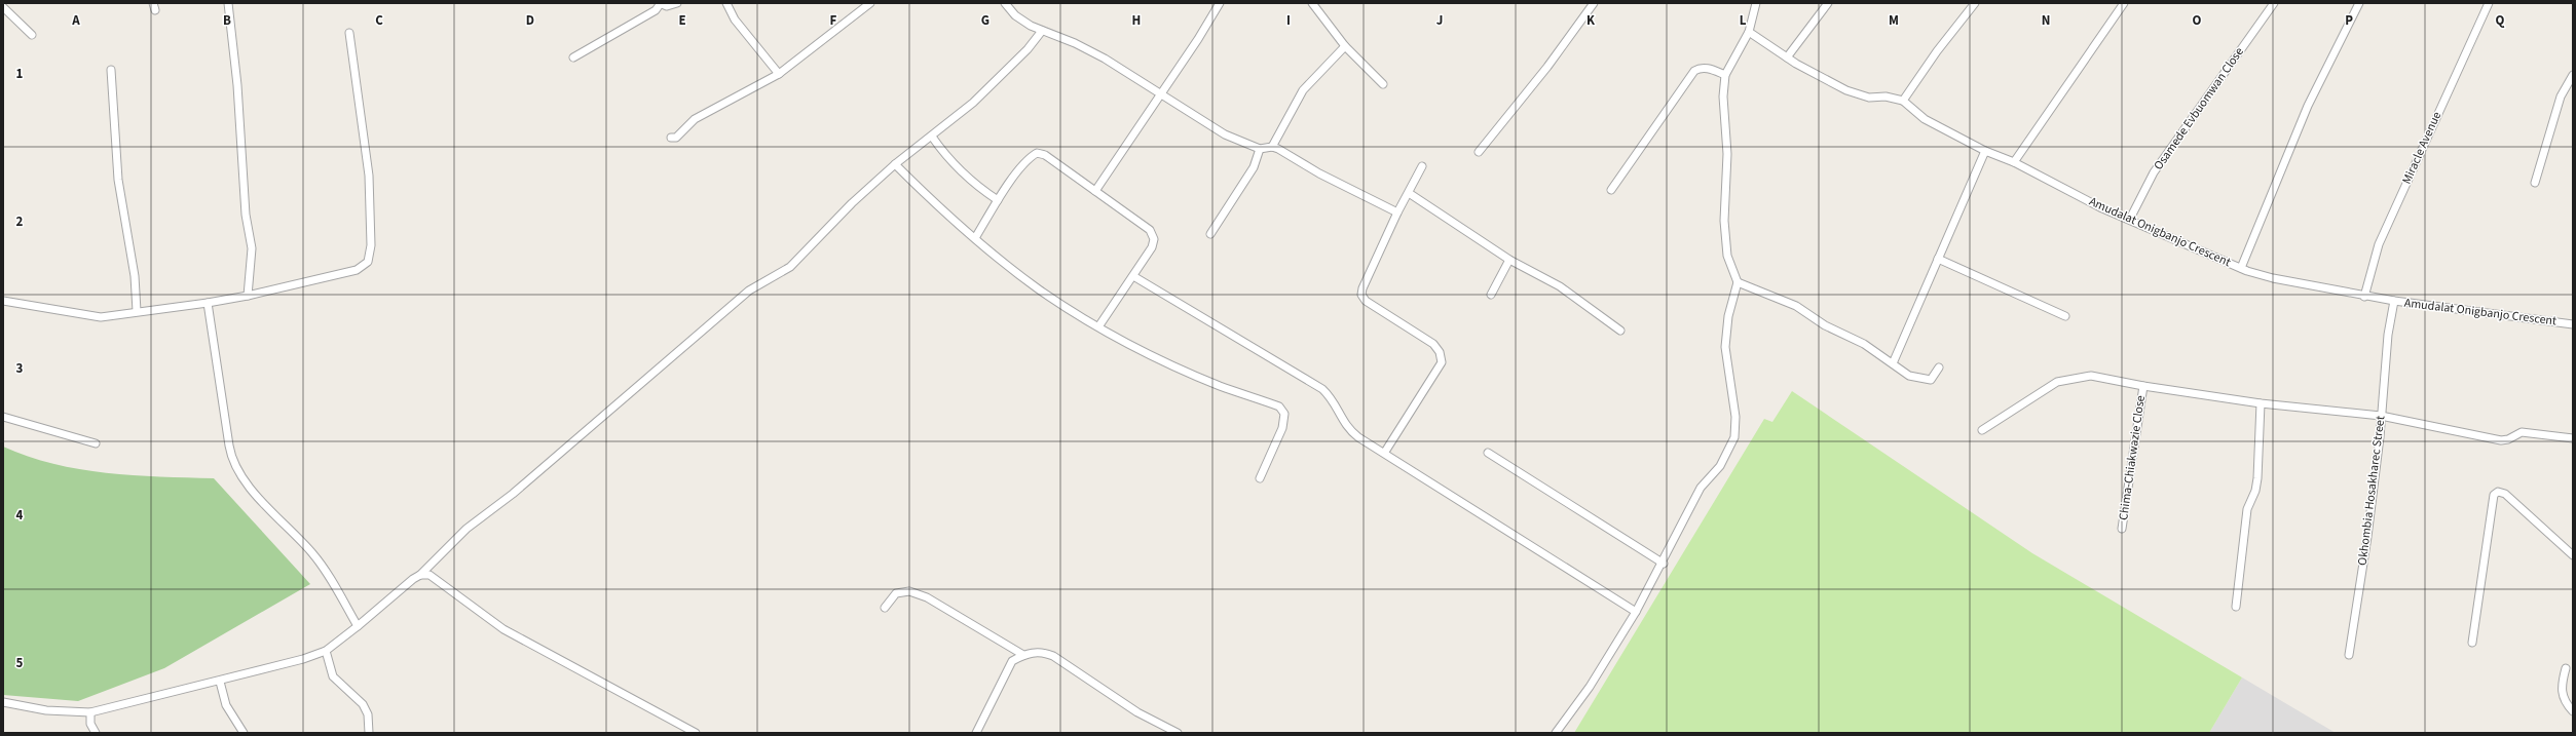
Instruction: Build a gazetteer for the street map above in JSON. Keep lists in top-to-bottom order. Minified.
{"streets":{"street":["Osamede Evbuomwan Close","Miracle Avenue","Amudalat Onigbanjo Crescent","Chima-Chiakwazie Close","Okhombia Hosakharec Street"]},"crossings":[["Osamede Evbuomwan Close","Amudalat Onigbanjo Crescent"],["Miracle Avenue","Amudalat Onigbanjo Crescent"],["Amudalat Onigbanjo Crescent","Okhombia Hosakharec Street"]],"grid":{"columns":["A","B","C","D","E","F","G","H","I","J","K","L","M","N","O","P","Q"],"rows":["1","2","3","4","5"]}}
